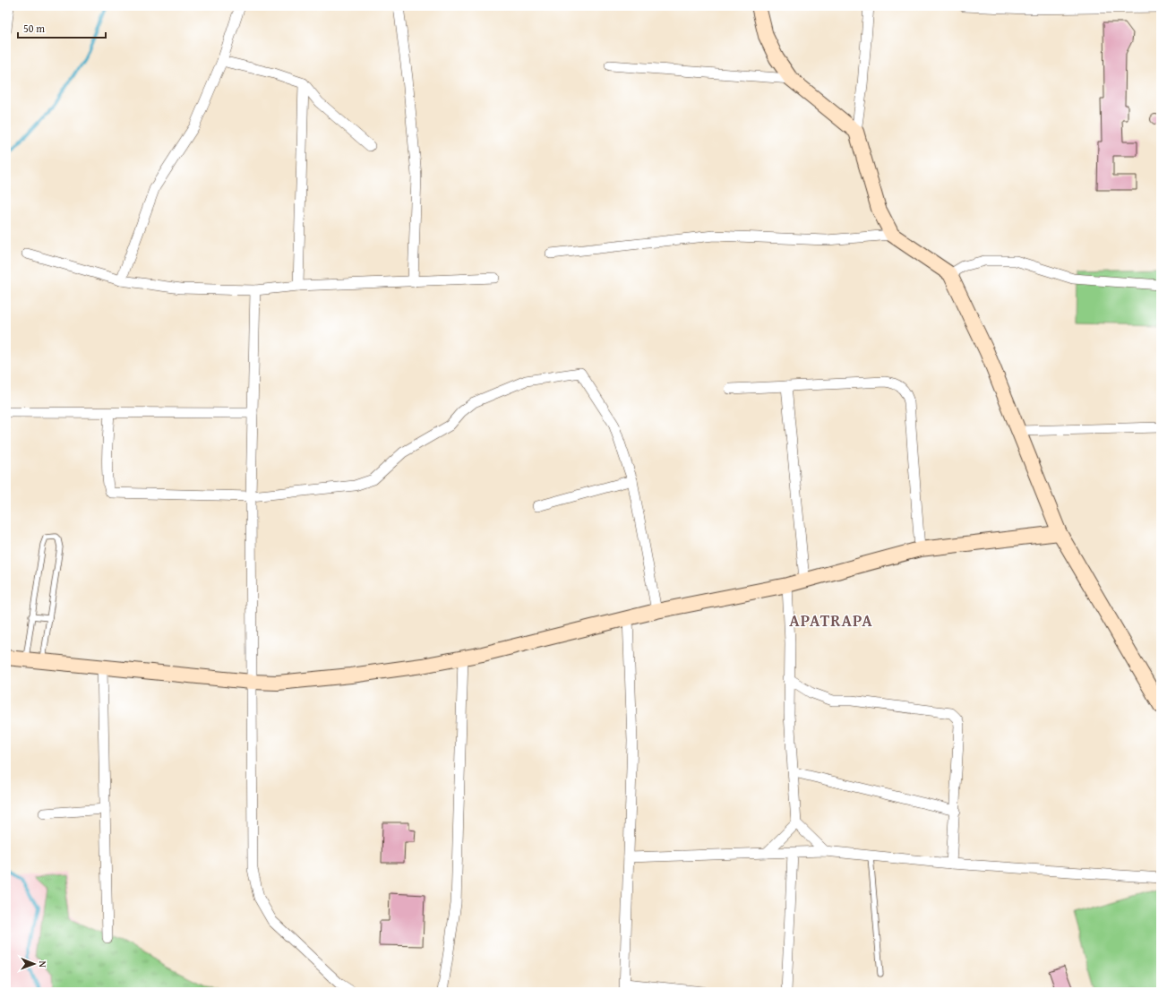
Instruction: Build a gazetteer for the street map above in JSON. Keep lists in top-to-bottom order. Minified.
{"districts":["APATRAPA"],"scale_bar":"50 m","north":"right"}
